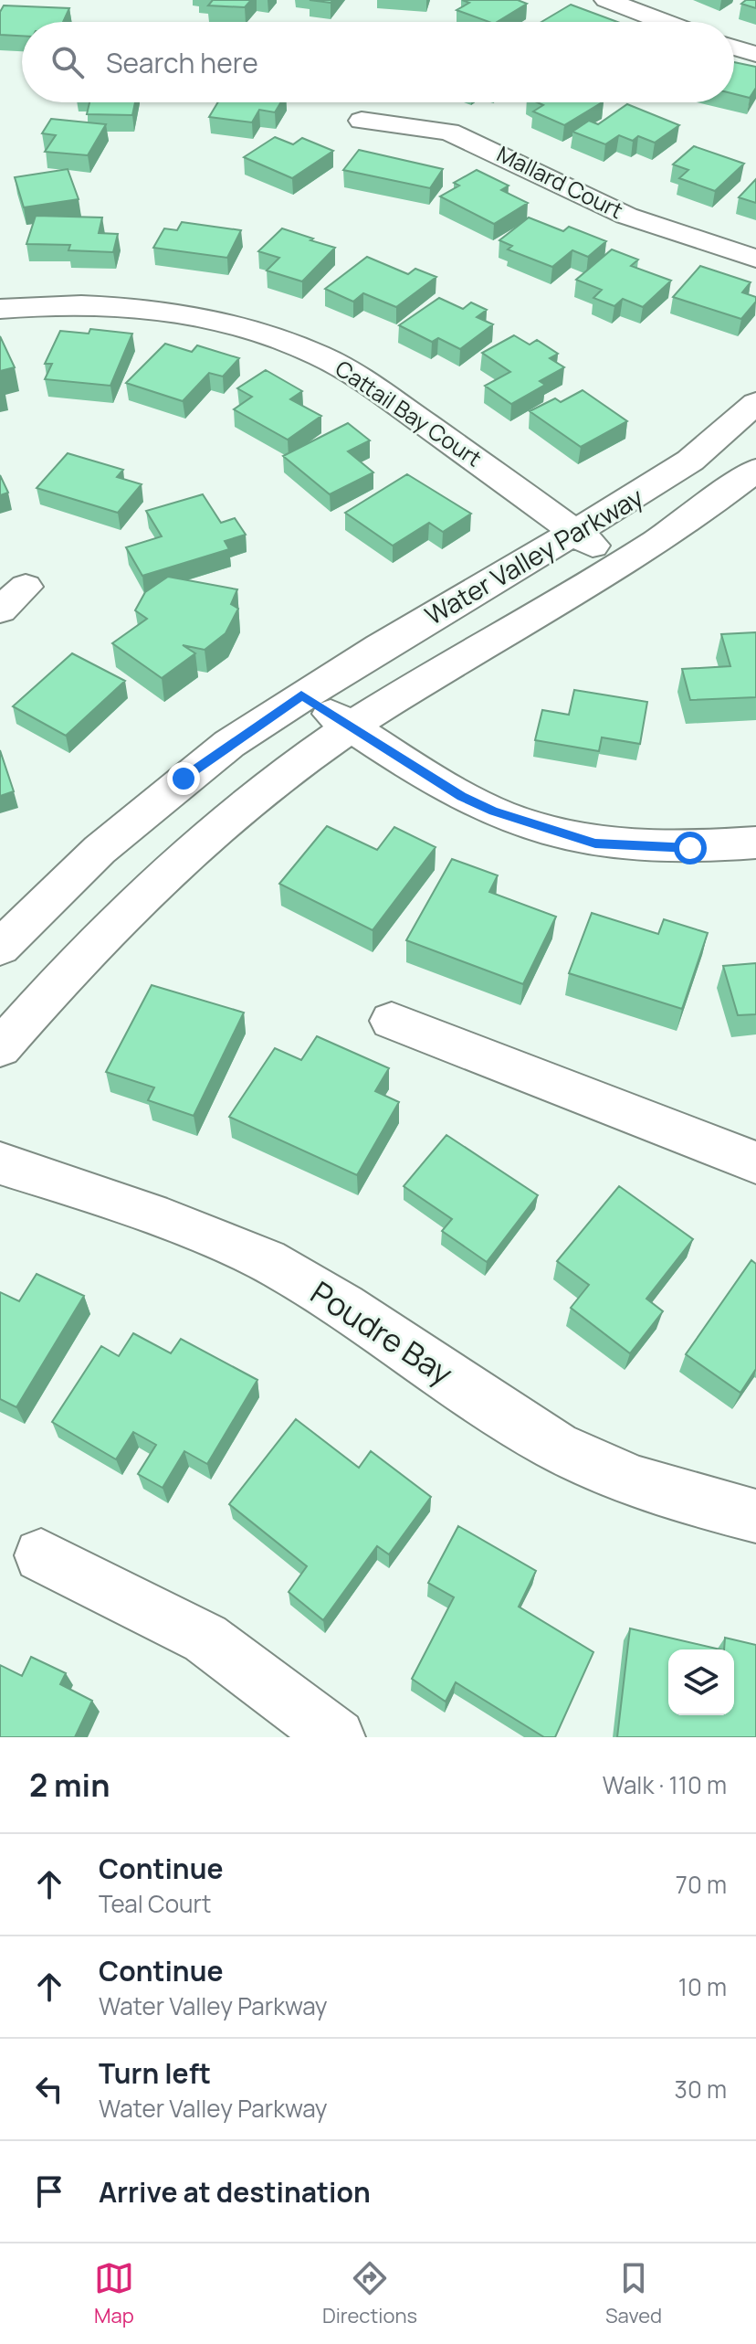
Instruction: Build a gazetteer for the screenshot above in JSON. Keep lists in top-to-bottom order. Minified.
{"streets":{"street":["Mallard Court","Cattail Bay Court","Water Valley Parkway","Poudre Bay"]},"crossings":[["Cattail Bay Court","Water Valley Parkway"]],"page":{"search":"Search here","heading":["2 min","Walk · 110 m"],"list":[["Continue","Teal Court","70 m"],["Continue","Water Valley Parkway","10 m"],["Turn left","Water Valley Parkway","30 m"],"Arrive at destination"],"nav":["Map","Directions","Saved"]}}
